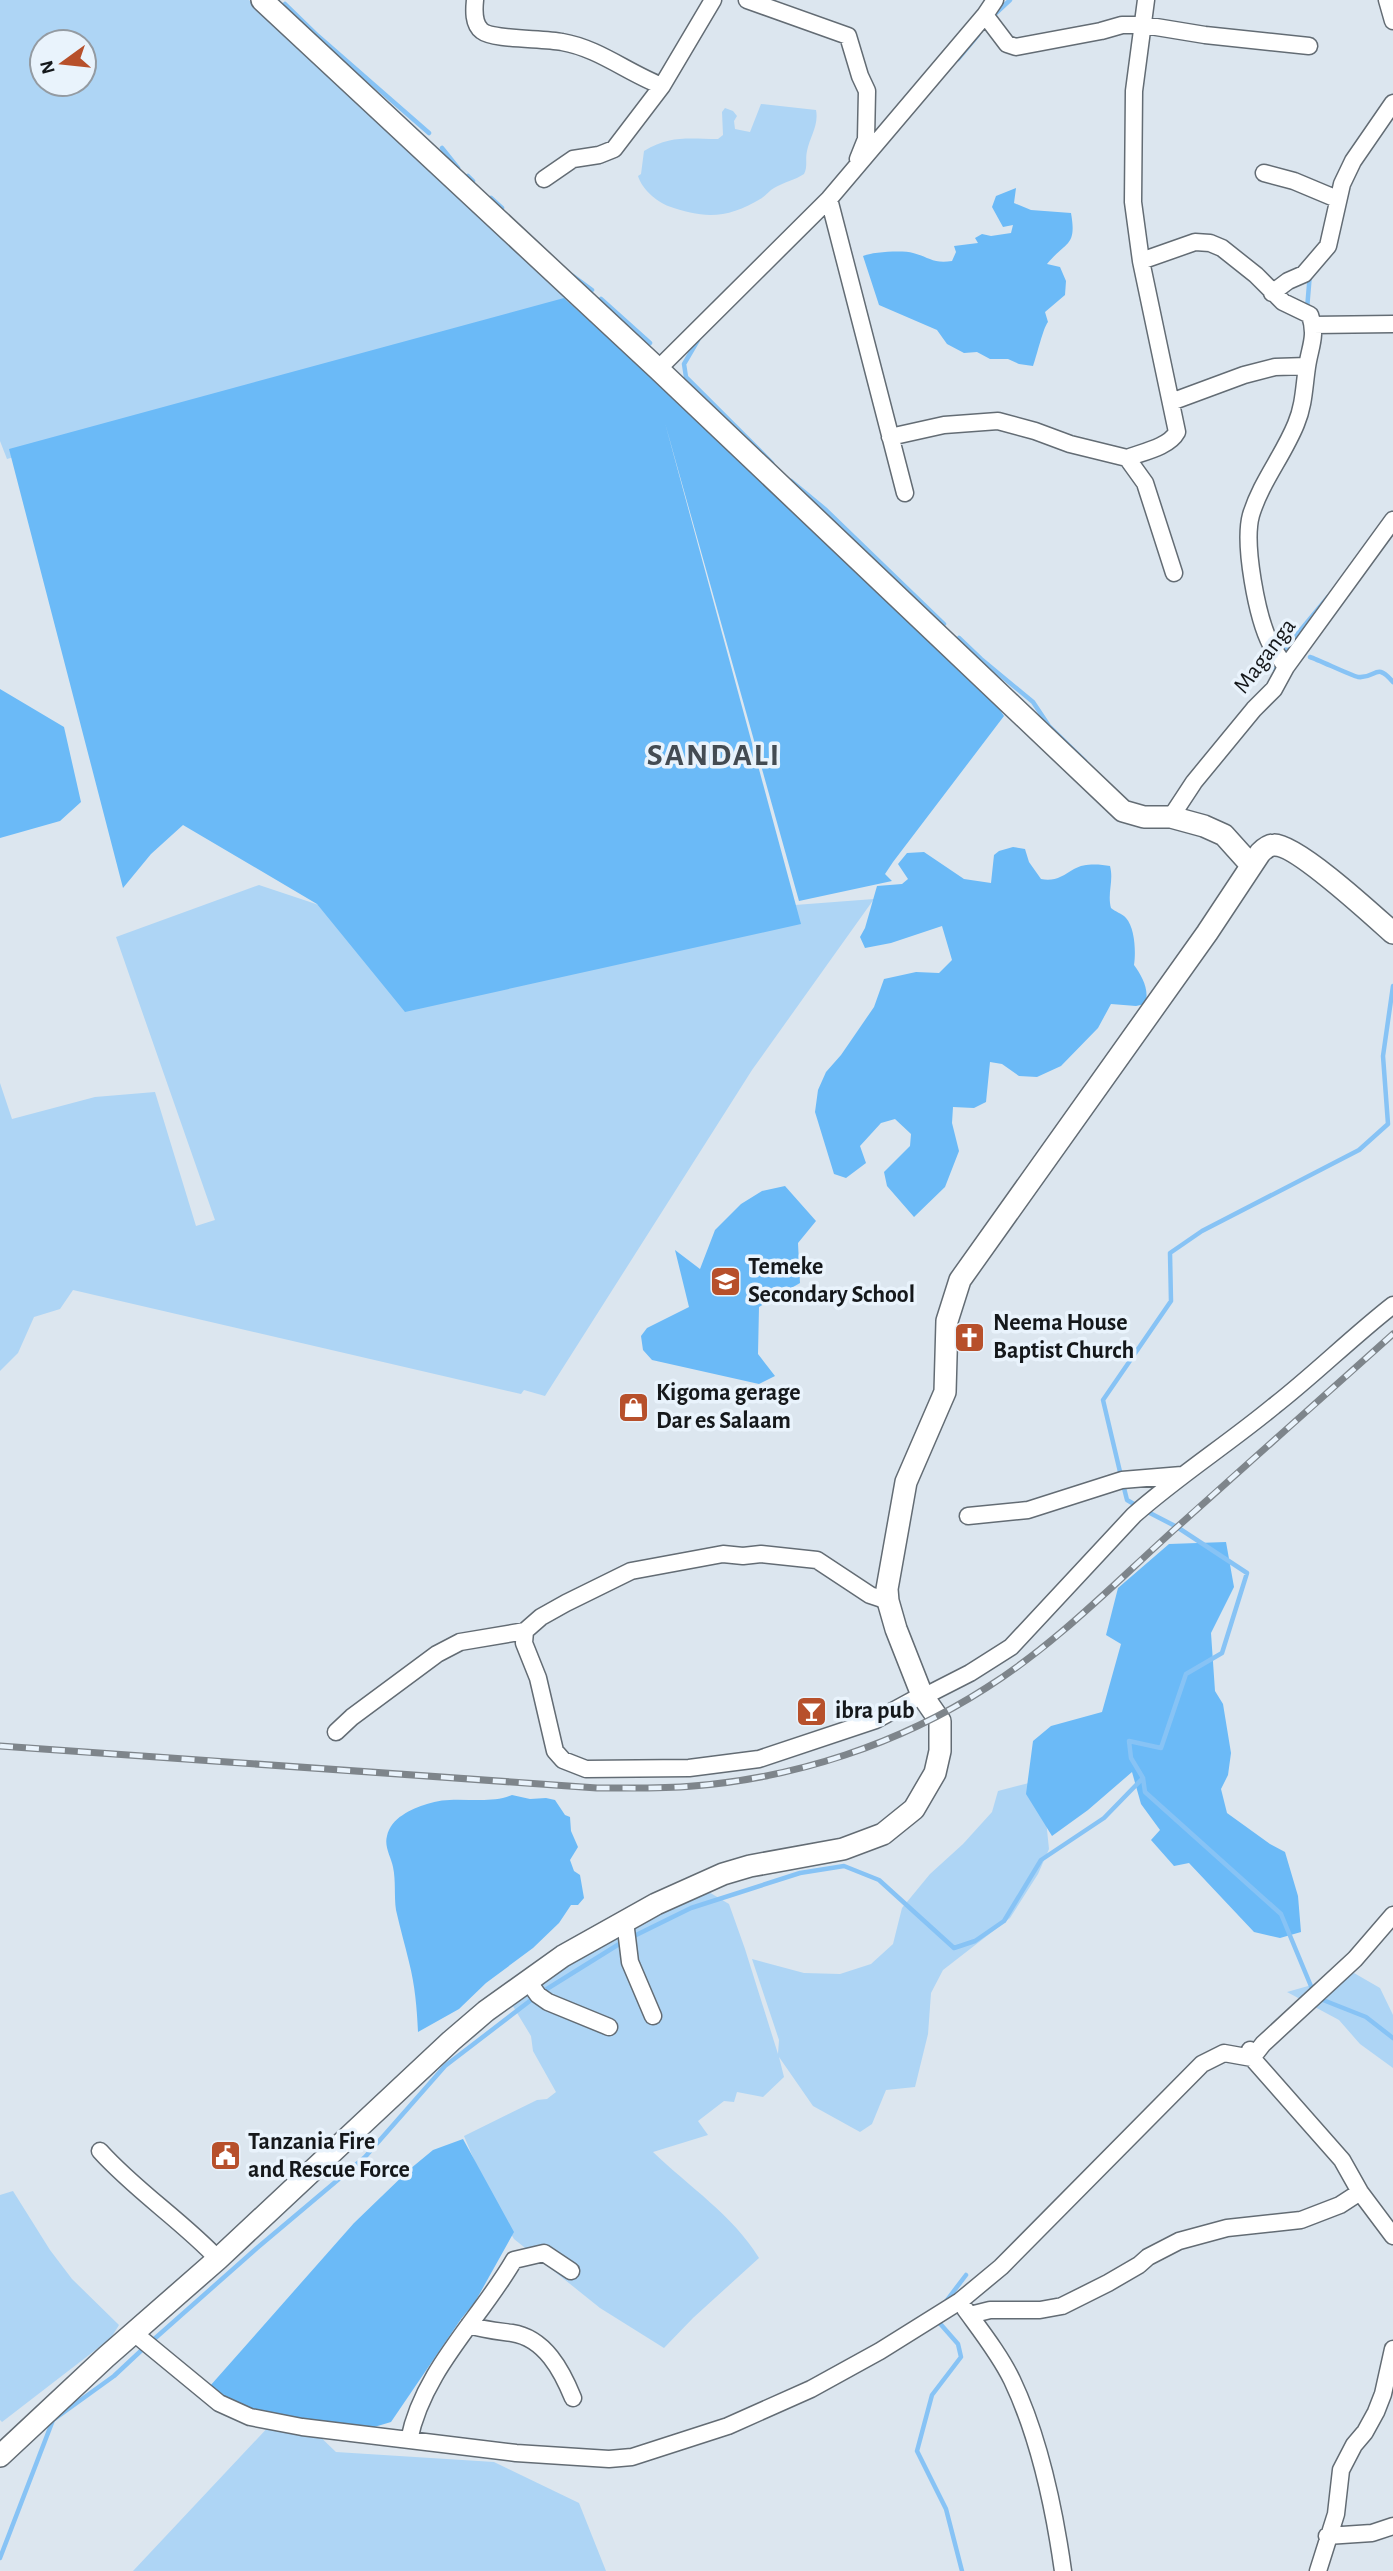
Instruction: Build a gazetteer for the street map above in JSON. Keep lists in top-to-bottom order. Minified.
{"streets":{"street":["Maganga"]},"districts":["SANDALI"],"places":{"school or university":["Temeke Secondary School"],"church":["Neema House Baptist Church"],"shop":["Kigoma gerage Dar es Salaam"],"bar":["ibra pub"],"public building":["Tanzania Fire and Rescue Force"]},"north":"left"}
